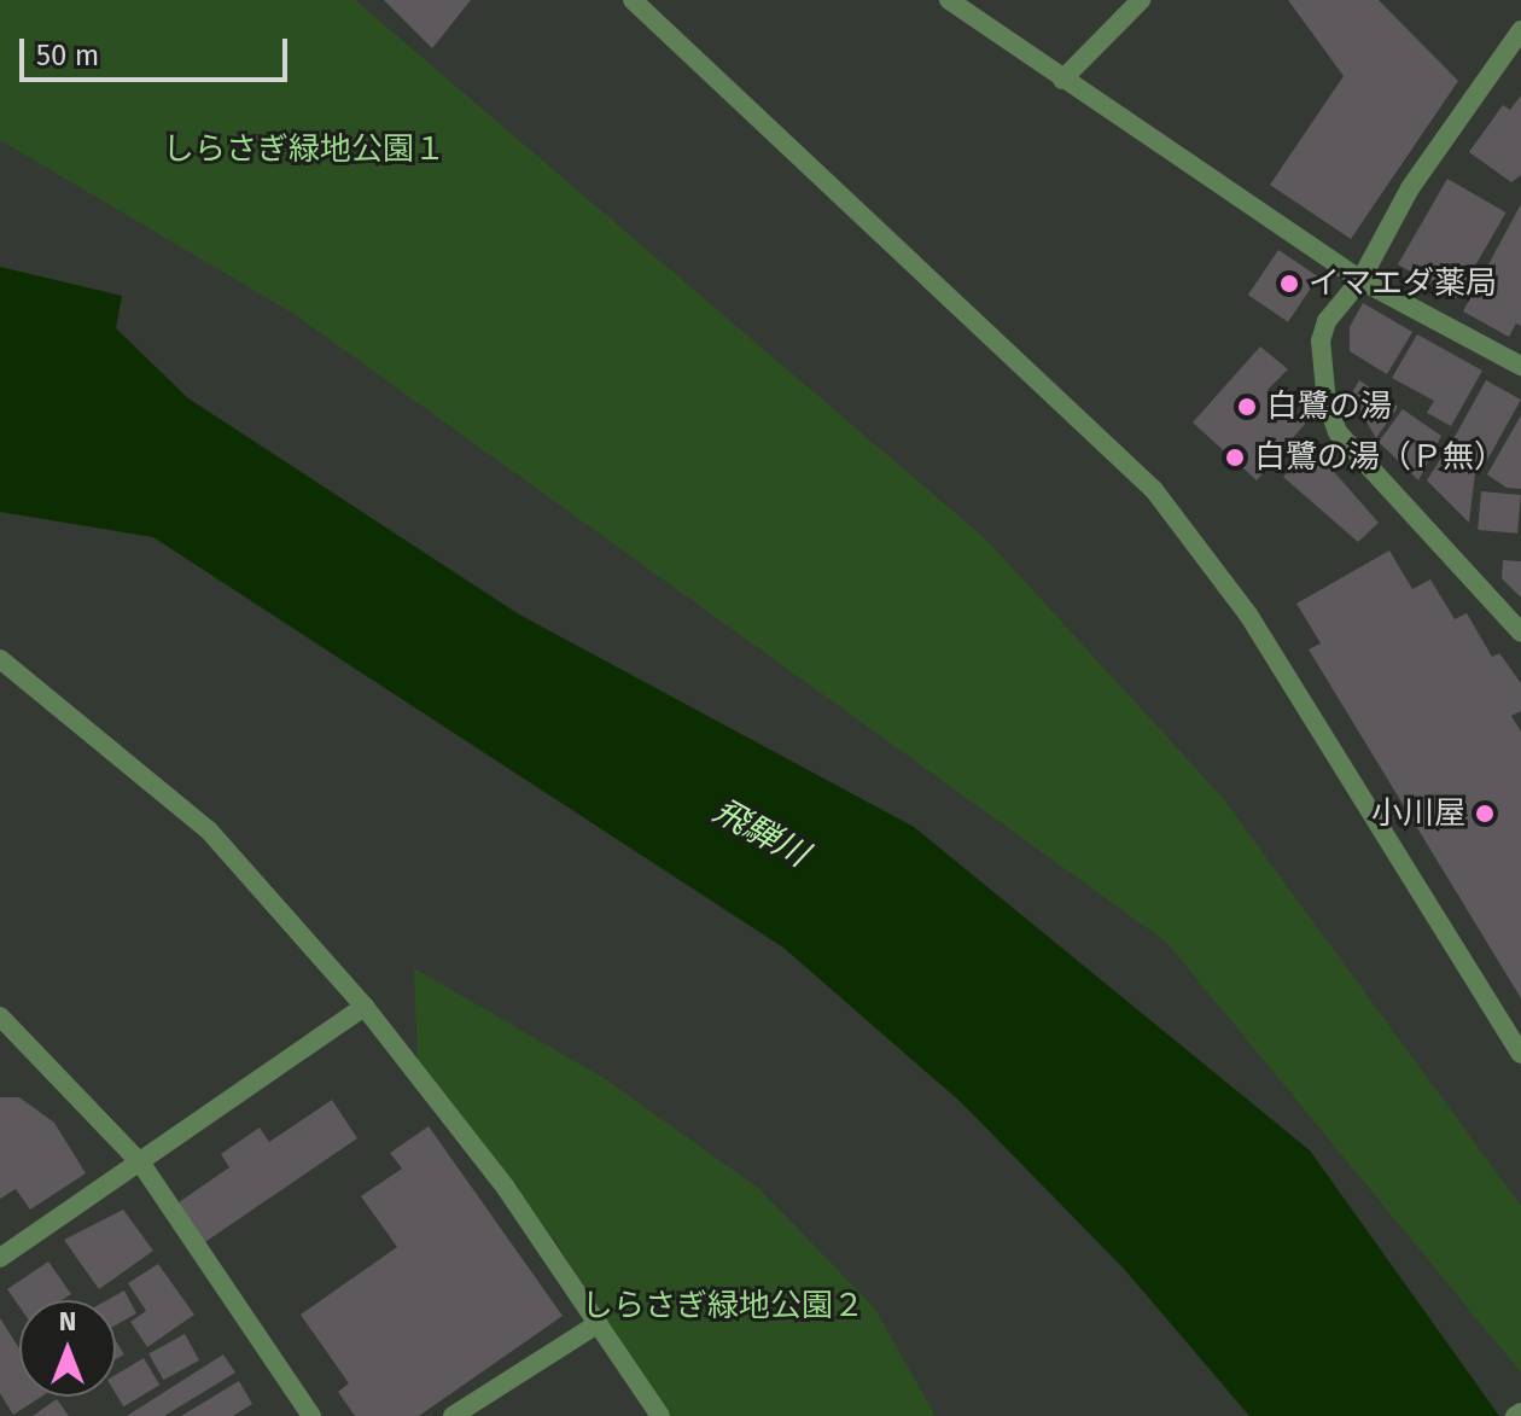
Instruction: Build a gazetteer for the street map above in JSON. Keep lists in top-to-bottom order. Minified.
{"water":["飛騨川"],"parks":["しらさぎ緑地公園１","しらさぎ緑地公園２"],"places":["イマエダ薬局","白鷺の湯","白鷺の湯（Ｐ無）","小川屋"],"scale_bar":"50 m","north":"top"}
